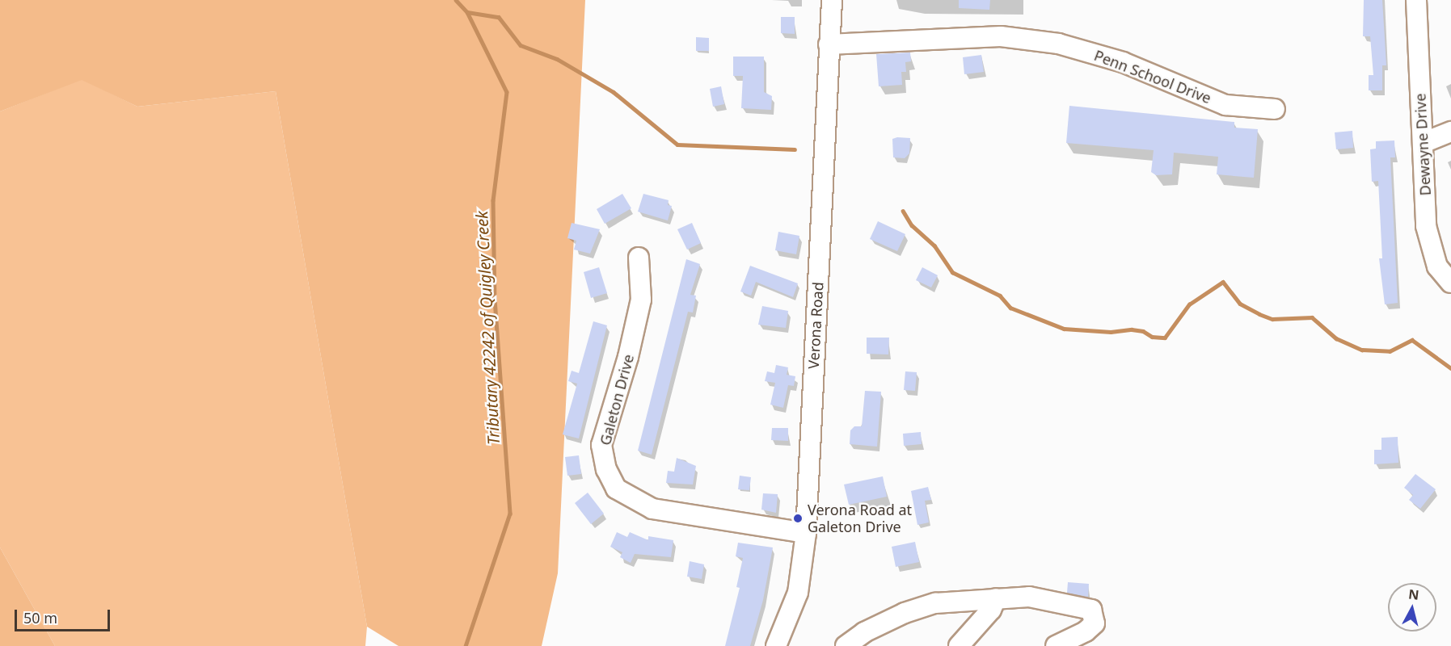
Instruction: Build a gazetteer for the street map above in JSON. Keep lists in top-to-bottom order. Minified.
{"streets":{"street":["Penn School Drive","Dewayne Drive","Verona Road","Galeton Drive"]},"crossings":[["Penn School Drive","Verona Road"],["Verona Road","Galeton Drive"]],"water":["Tributary 42242 of Quigley Creek"],"places":["Verona Road at Galeton Drive"],"scale_bar":"50 m","north":"top"}
